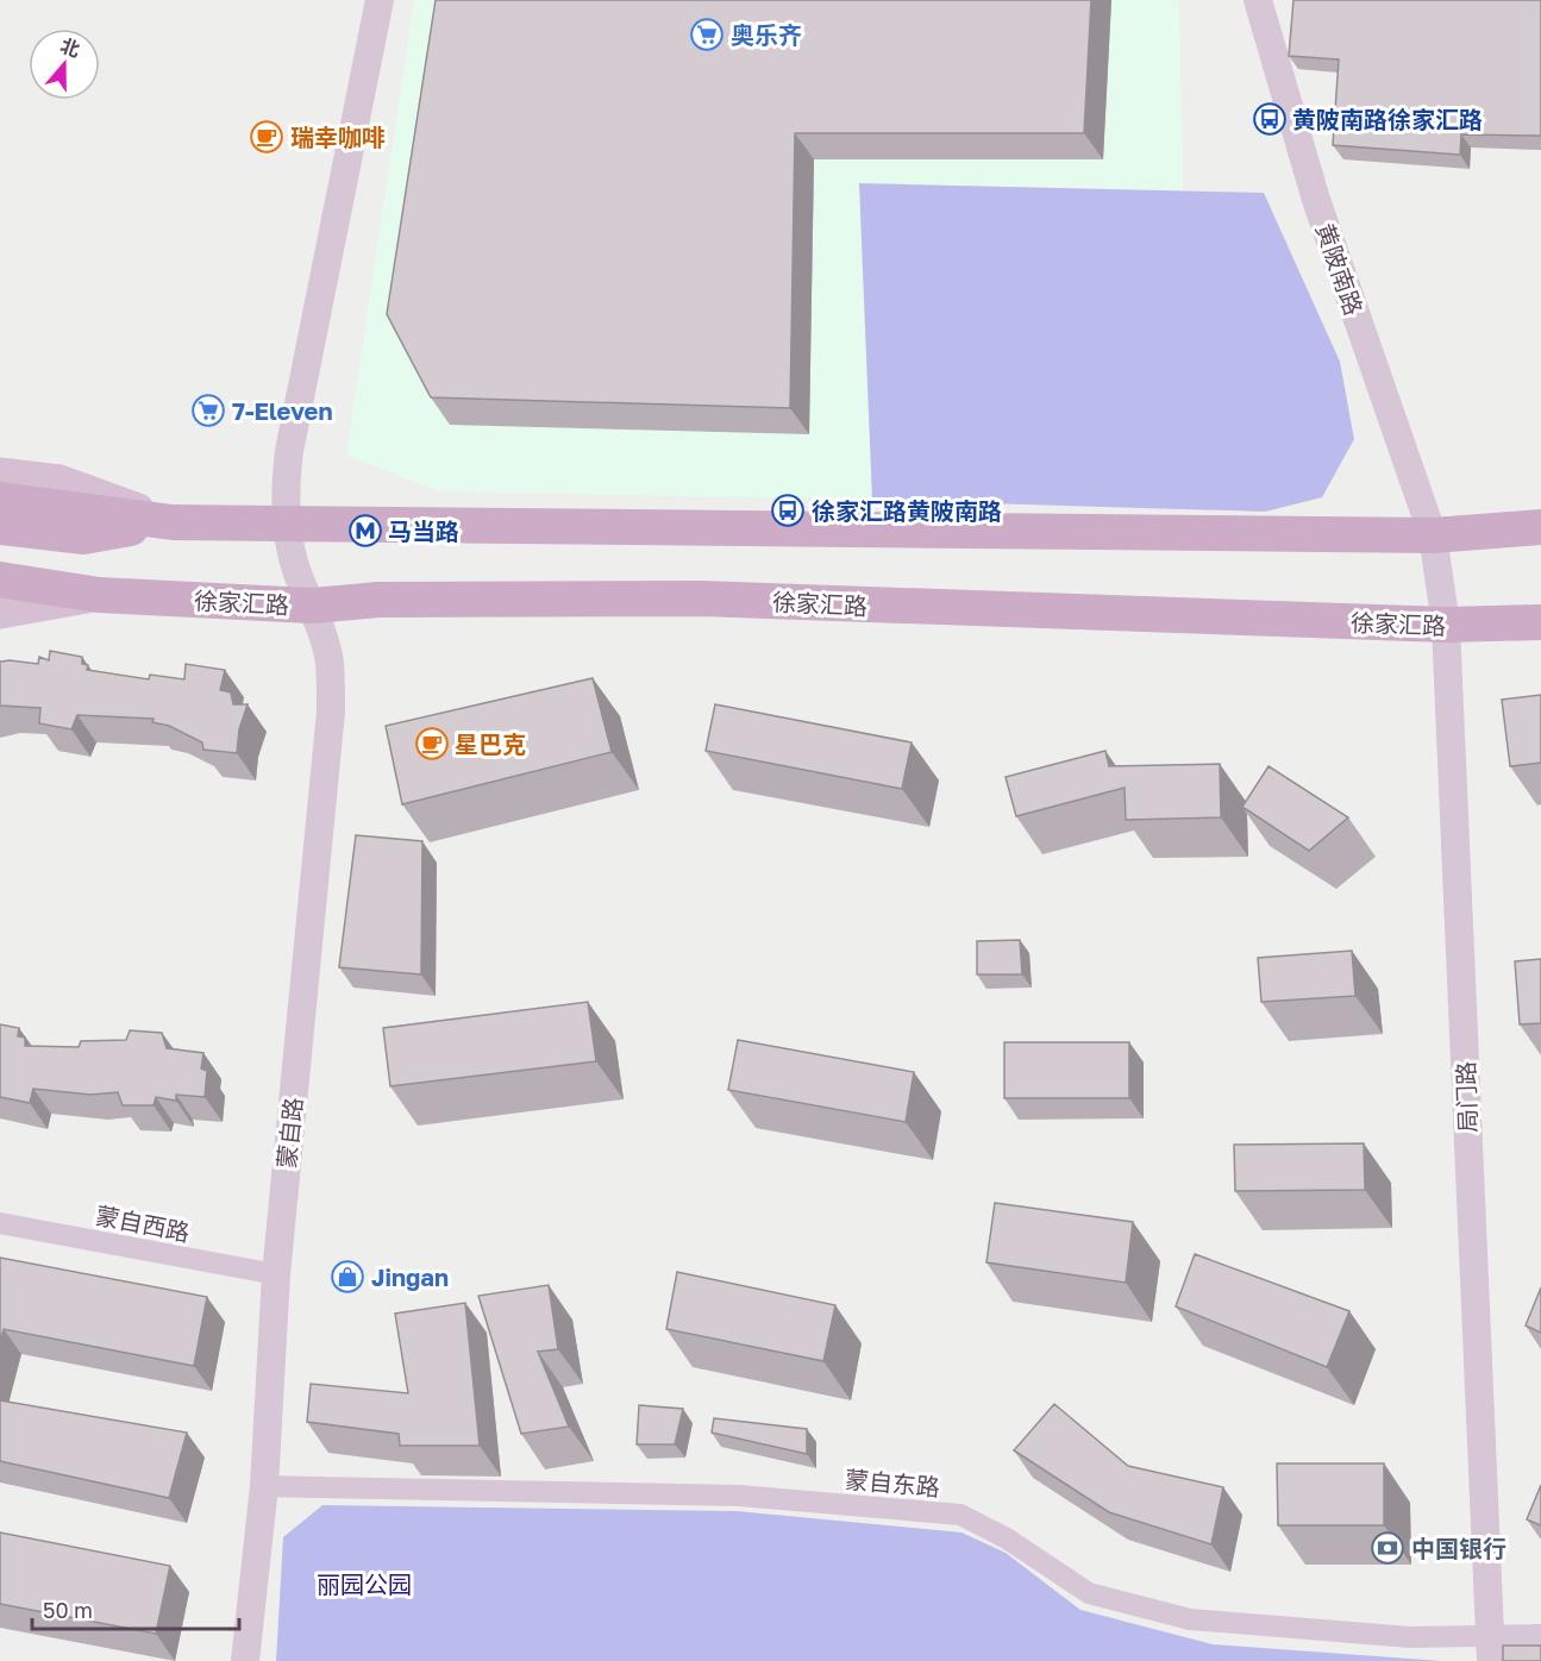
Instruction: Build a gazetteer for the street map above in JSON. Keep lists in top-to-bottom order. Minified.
{"streets":{"main road":["徐家汇路"],"street":["黄陂南路","局门路","蒙自路","蒙自西路","蒙自东路"]},"crossings":[["黄陂南路","局门路"],["徐家汇路","局门路"],["徐家汇路","蒙自路"],["局门路","蒙自东路"],["蒙自路","蒙自西路"],["蒙自路","蒙自东路"]],"parks":["丽园公园"],"places":{"supermarket":["奥乐齐","7-Eleven"],"bus stop":["黄陂南路徐家汇路","徐家汇路黄陂南路"],"cafe":["瑞幸咖啡","星巴克"],"metro station":["马当路"],"shop":["Jingan"],"bank":["中国银行"]},"scale_bar":"50 m","north":"top"}
